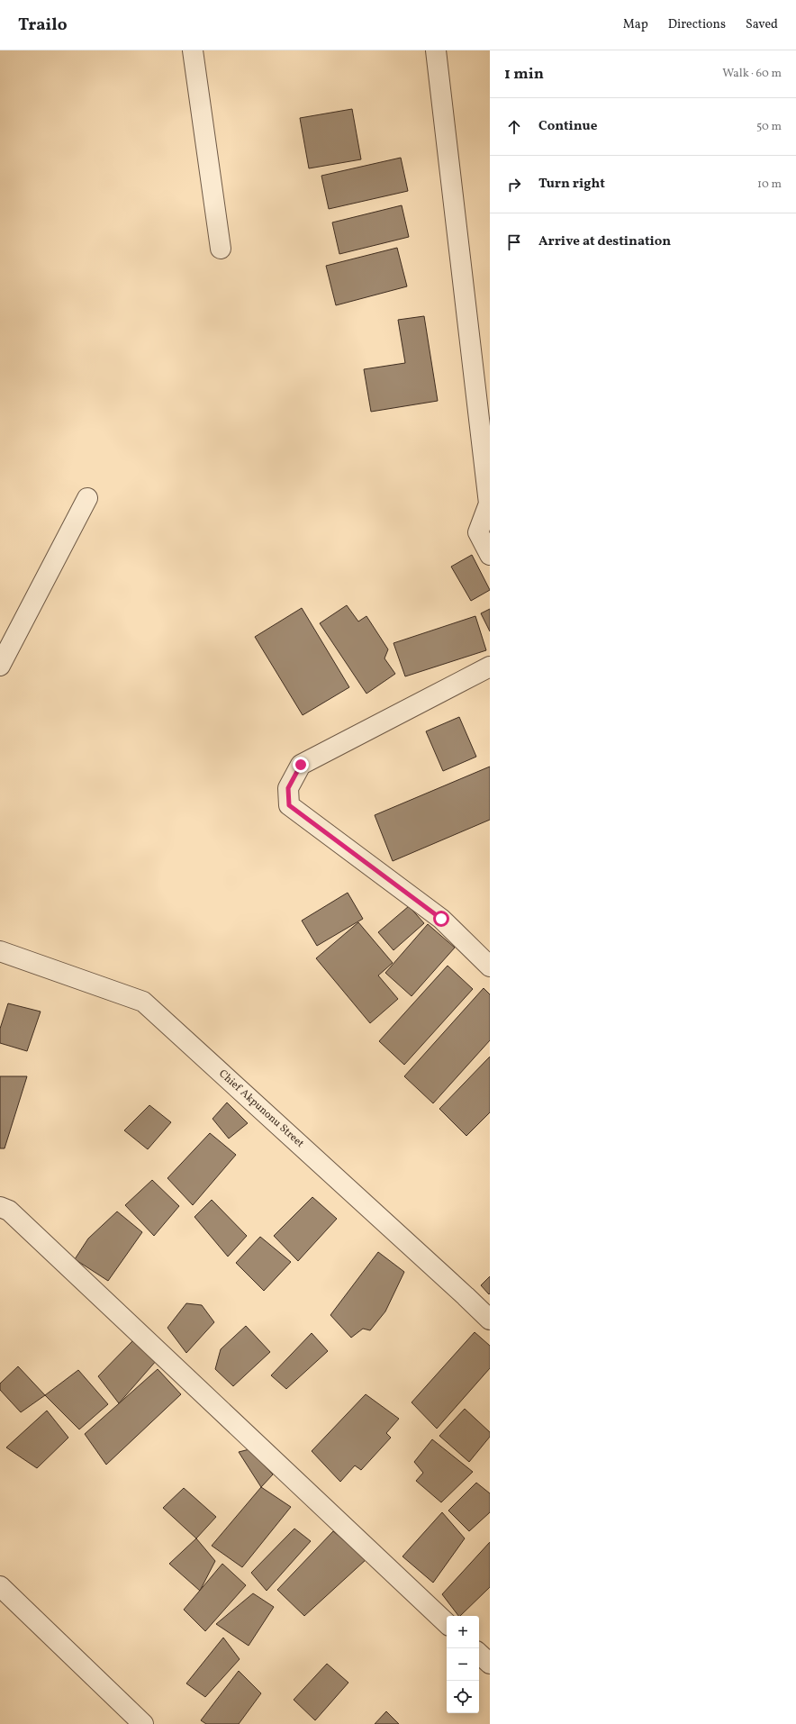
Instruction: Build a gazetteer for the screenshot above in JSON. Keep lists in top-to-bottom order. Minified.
{"streets":{"street":["Chief Akpunonu Street"]},"page":{"header":"Trailo","nav":["Map","Directions","Saved"],"heading":["1 min","Walk · 60 m"],"list":[["Continue","50 m"],["Turn right","10 m"],"Arrive at destination"],"map_buttons":["+","−"]}}
